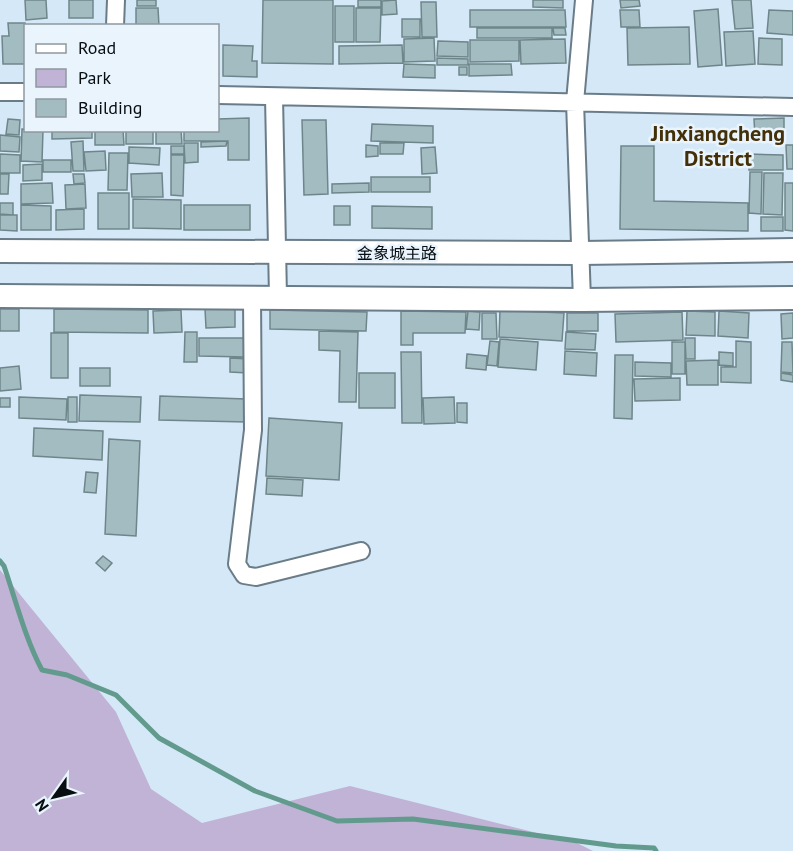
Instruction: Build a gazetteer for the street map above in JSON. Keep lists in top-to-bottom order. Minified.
{"streets":{"main road":["金象城主路"]},"districts":["Jinxiangcheng District"],"legend":["Road","Park","Building"],"north":"bottom left"}
